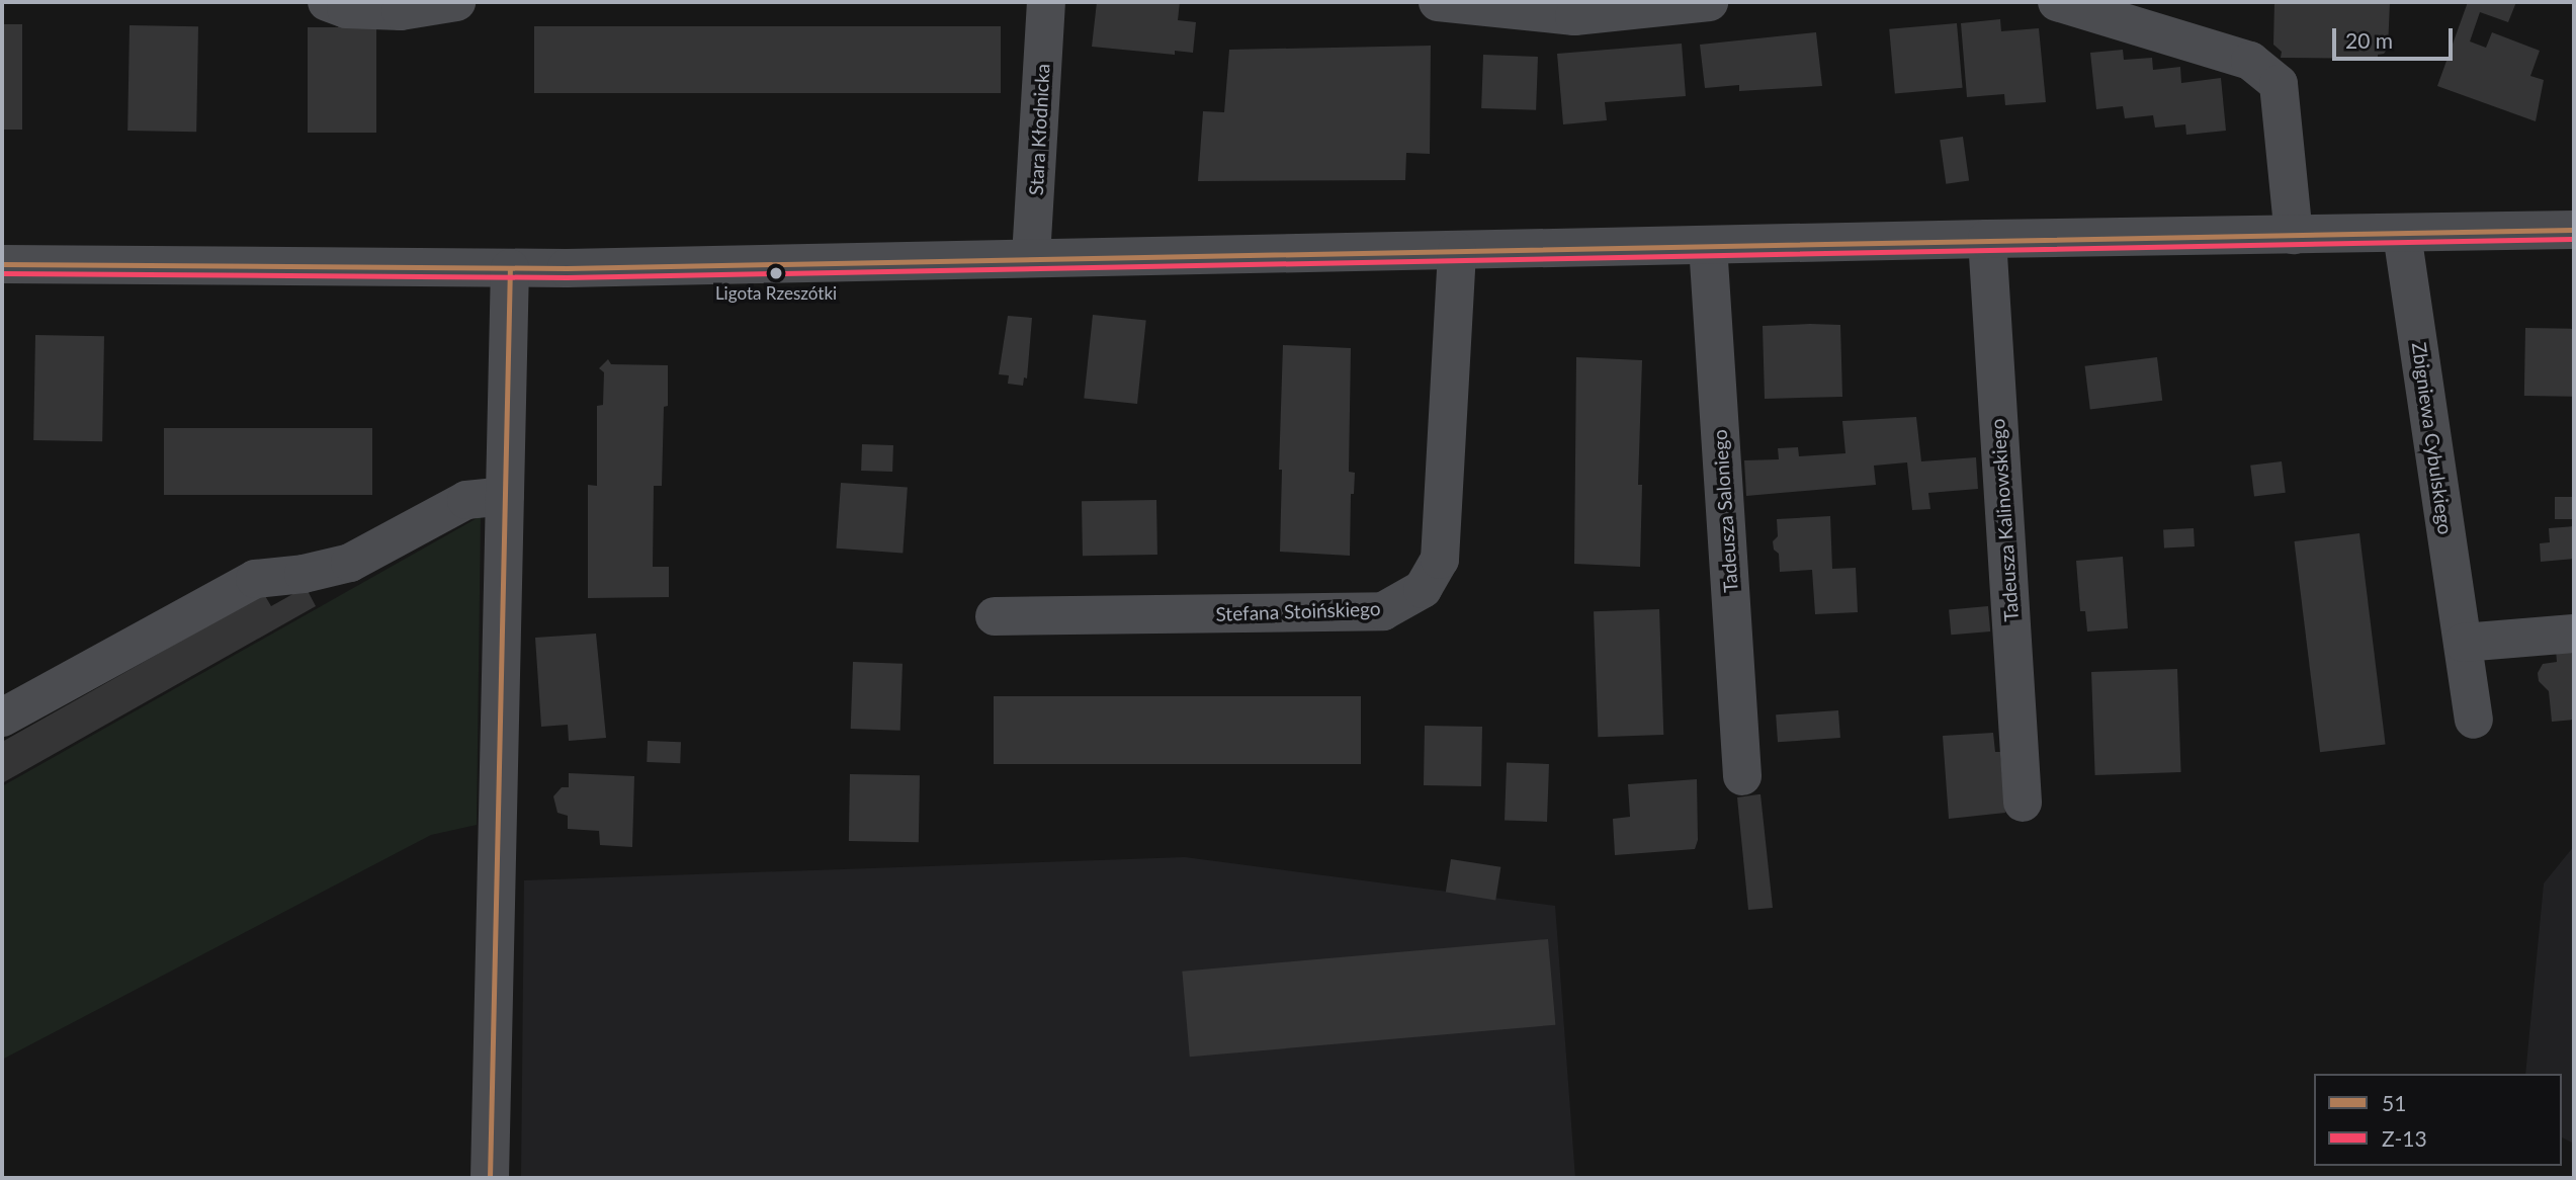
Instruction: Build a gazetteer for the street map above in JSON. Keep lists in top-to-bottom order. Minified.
{"streets":{"street":["Stara Kłodnicka","Zbigniewa Cybulskiego","Tadeusza Saloniego","Tadeusza Kalinowskiego","Stefana Stoińskiego"]},"places":["Ligota Rzeszótki"],"lines":["transit line 51","transit line Z-13"],"legend":["51","Z-13"],"scale_bar":"20 m"}
